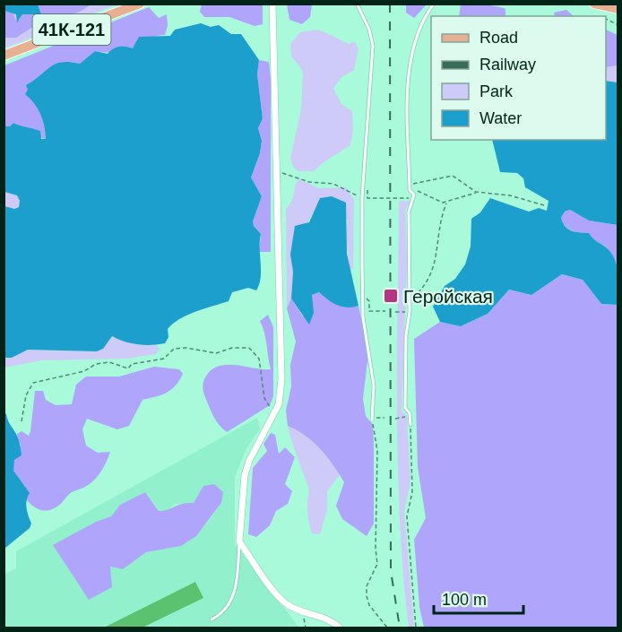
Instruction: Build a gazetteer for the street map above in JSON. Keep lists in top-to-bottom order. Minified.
{"streets":{"main road":["41К-121"]},"places":{"transit":["Геройская"]},"legend":["Road","Railway","Park","Water"],"scale_bar":"100 m"}
